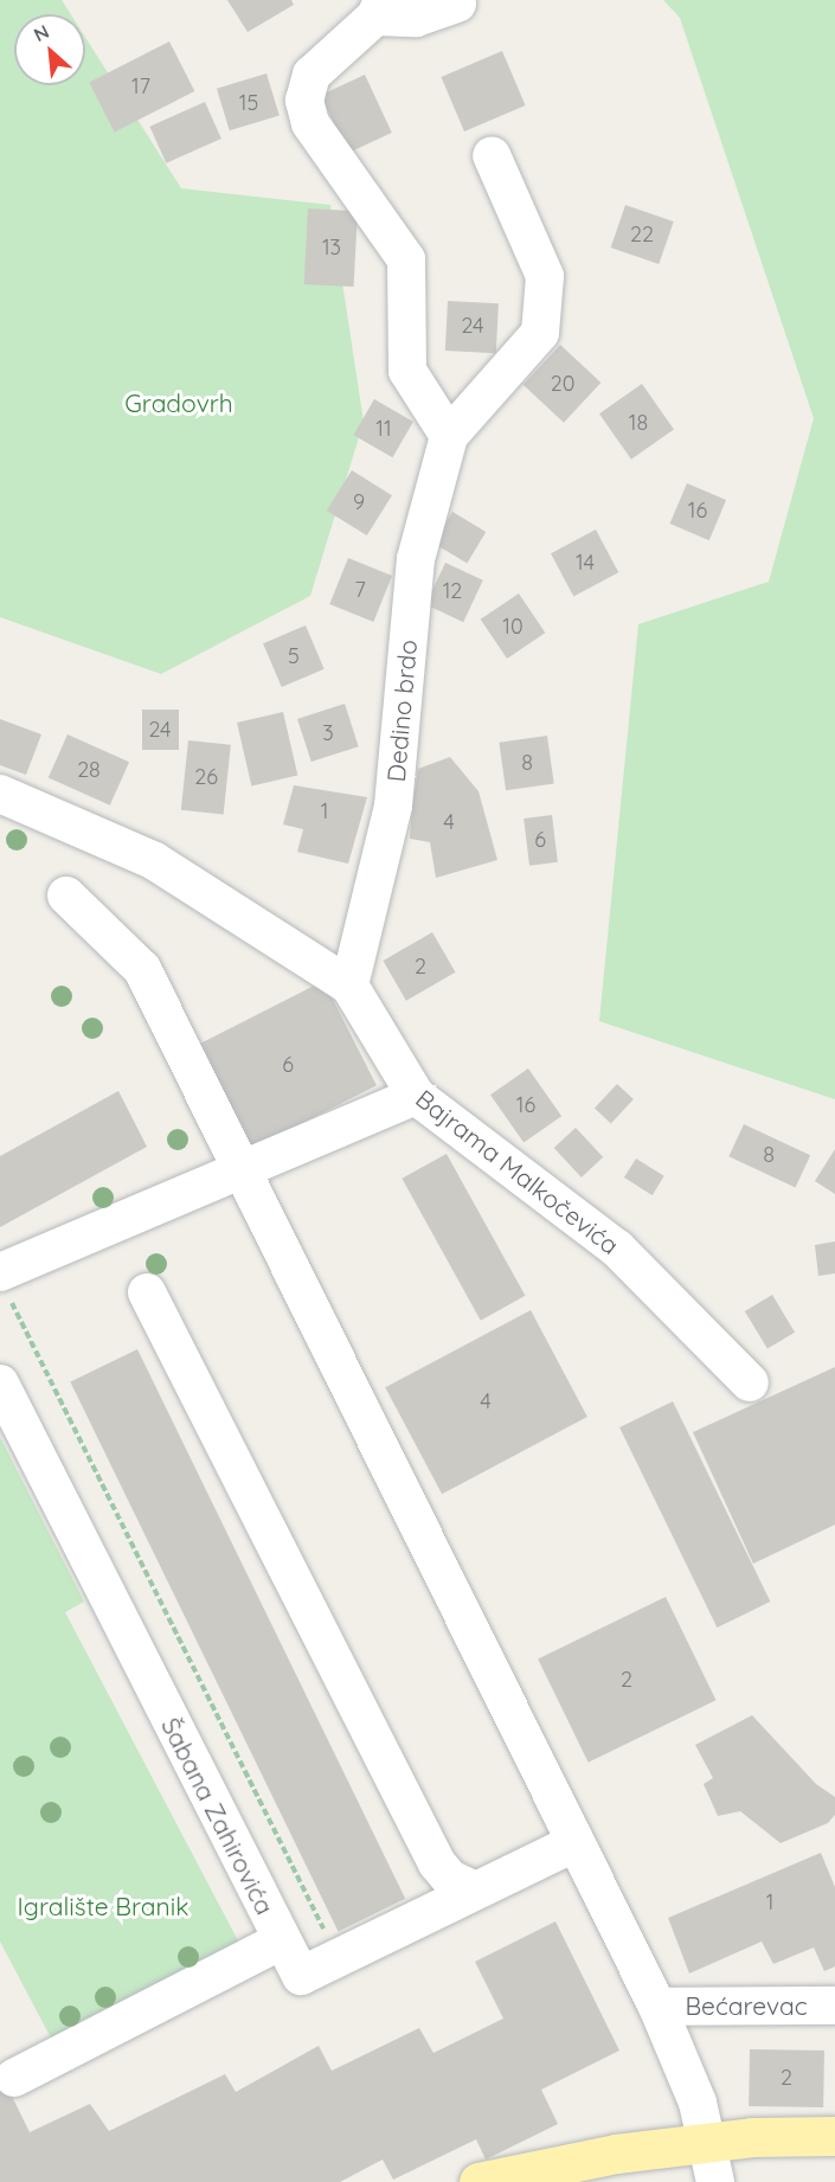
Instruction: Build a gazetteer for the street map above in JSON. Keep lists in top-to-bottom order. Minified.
{"streets":{"street":["Dedino brdo","Bajrama Malkočevića","Šabana Zahirovića","Bećarevac"]},"crossings":[["Dedino brdo","Bajrama Malkočevića"]],"parks":["Gradovrh","Igralište Branik"],"house_numbers":["17","15","22","13","24","20","18","11","9","16","14","7","12","10","5","24","3","8","28","26","1","4","6","2","6","16","8","4","2","1","2"],"north":"top left"}
